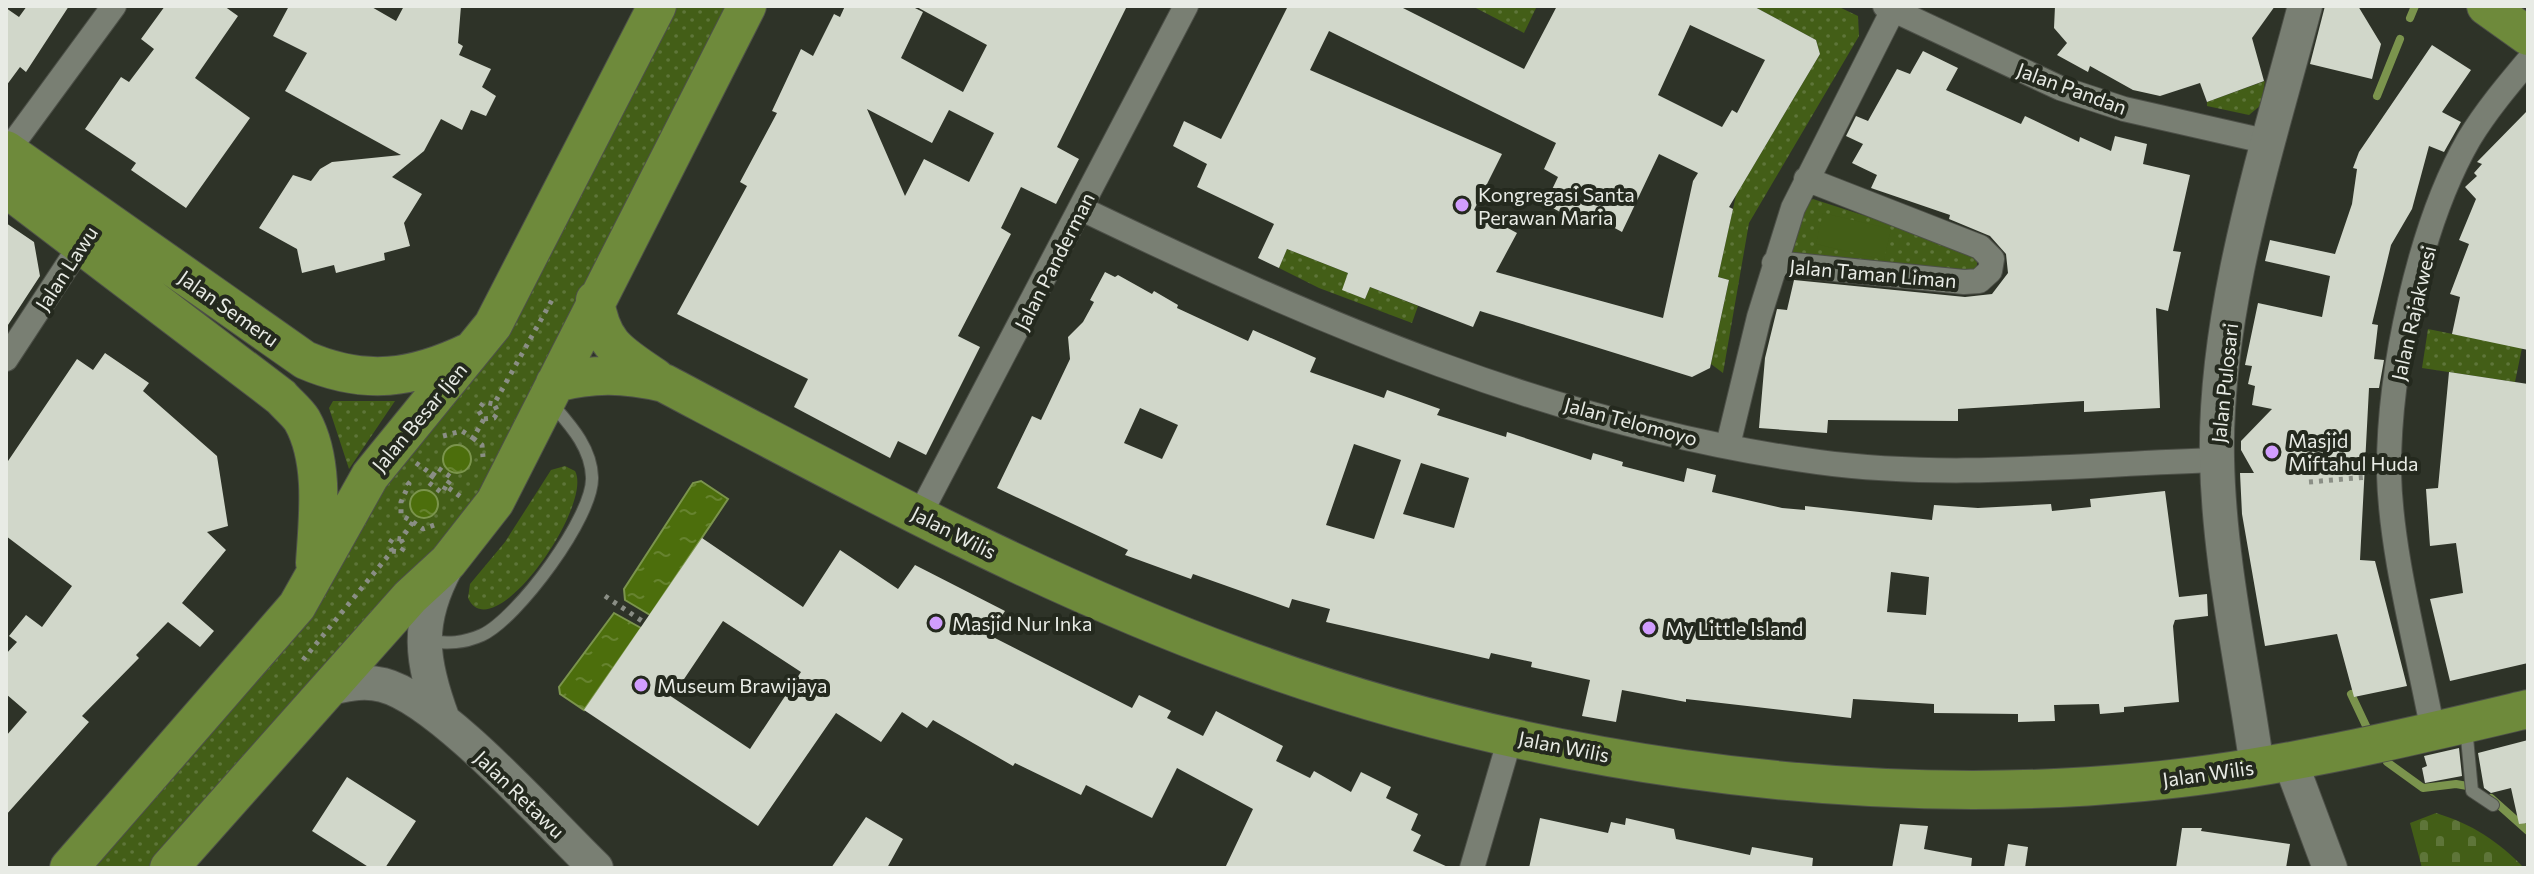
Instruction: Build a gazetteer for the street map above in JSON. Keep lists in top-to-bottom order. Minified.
{"streets":{"main road":["Jalan Semeru","Jalan Pulosari","Jalan Besar Ijen","Jalan Wilis","Jalan Retawu"],"street":["Jalan Pandan","Jalan Panderman","Jalan Lawu","Jalan Taman Liman","Jalan Rajakwesi","Jalan Telomoyo"]},"crossings":[["Jalan Pandan","Jalan Taman Liman"],["Jalan Pandan","Jalan Pulosari"],["Jalan Panderman","Jalan Telomoyo"],["Jalan Panderman","Jalan Wilis"],["Jalan Lawu","Jalan Semeru"],["Jalan Taman Liman","Jalan Telomoyo"],["Jalan Semeru","Jalan Besar Ijen"],["Jalan Rajakwesi","Jalan Wilis"],["Jalan Pulosari","Jalan Telomoyo"],["Jalan Pulosari","Jalan Wilis"]],"places":["Kongregasi Santa Perawan Maria","Masjid Miftahul Huda","Masjid Nur Inka","My Little Island","Museum Brawijaya"]}
